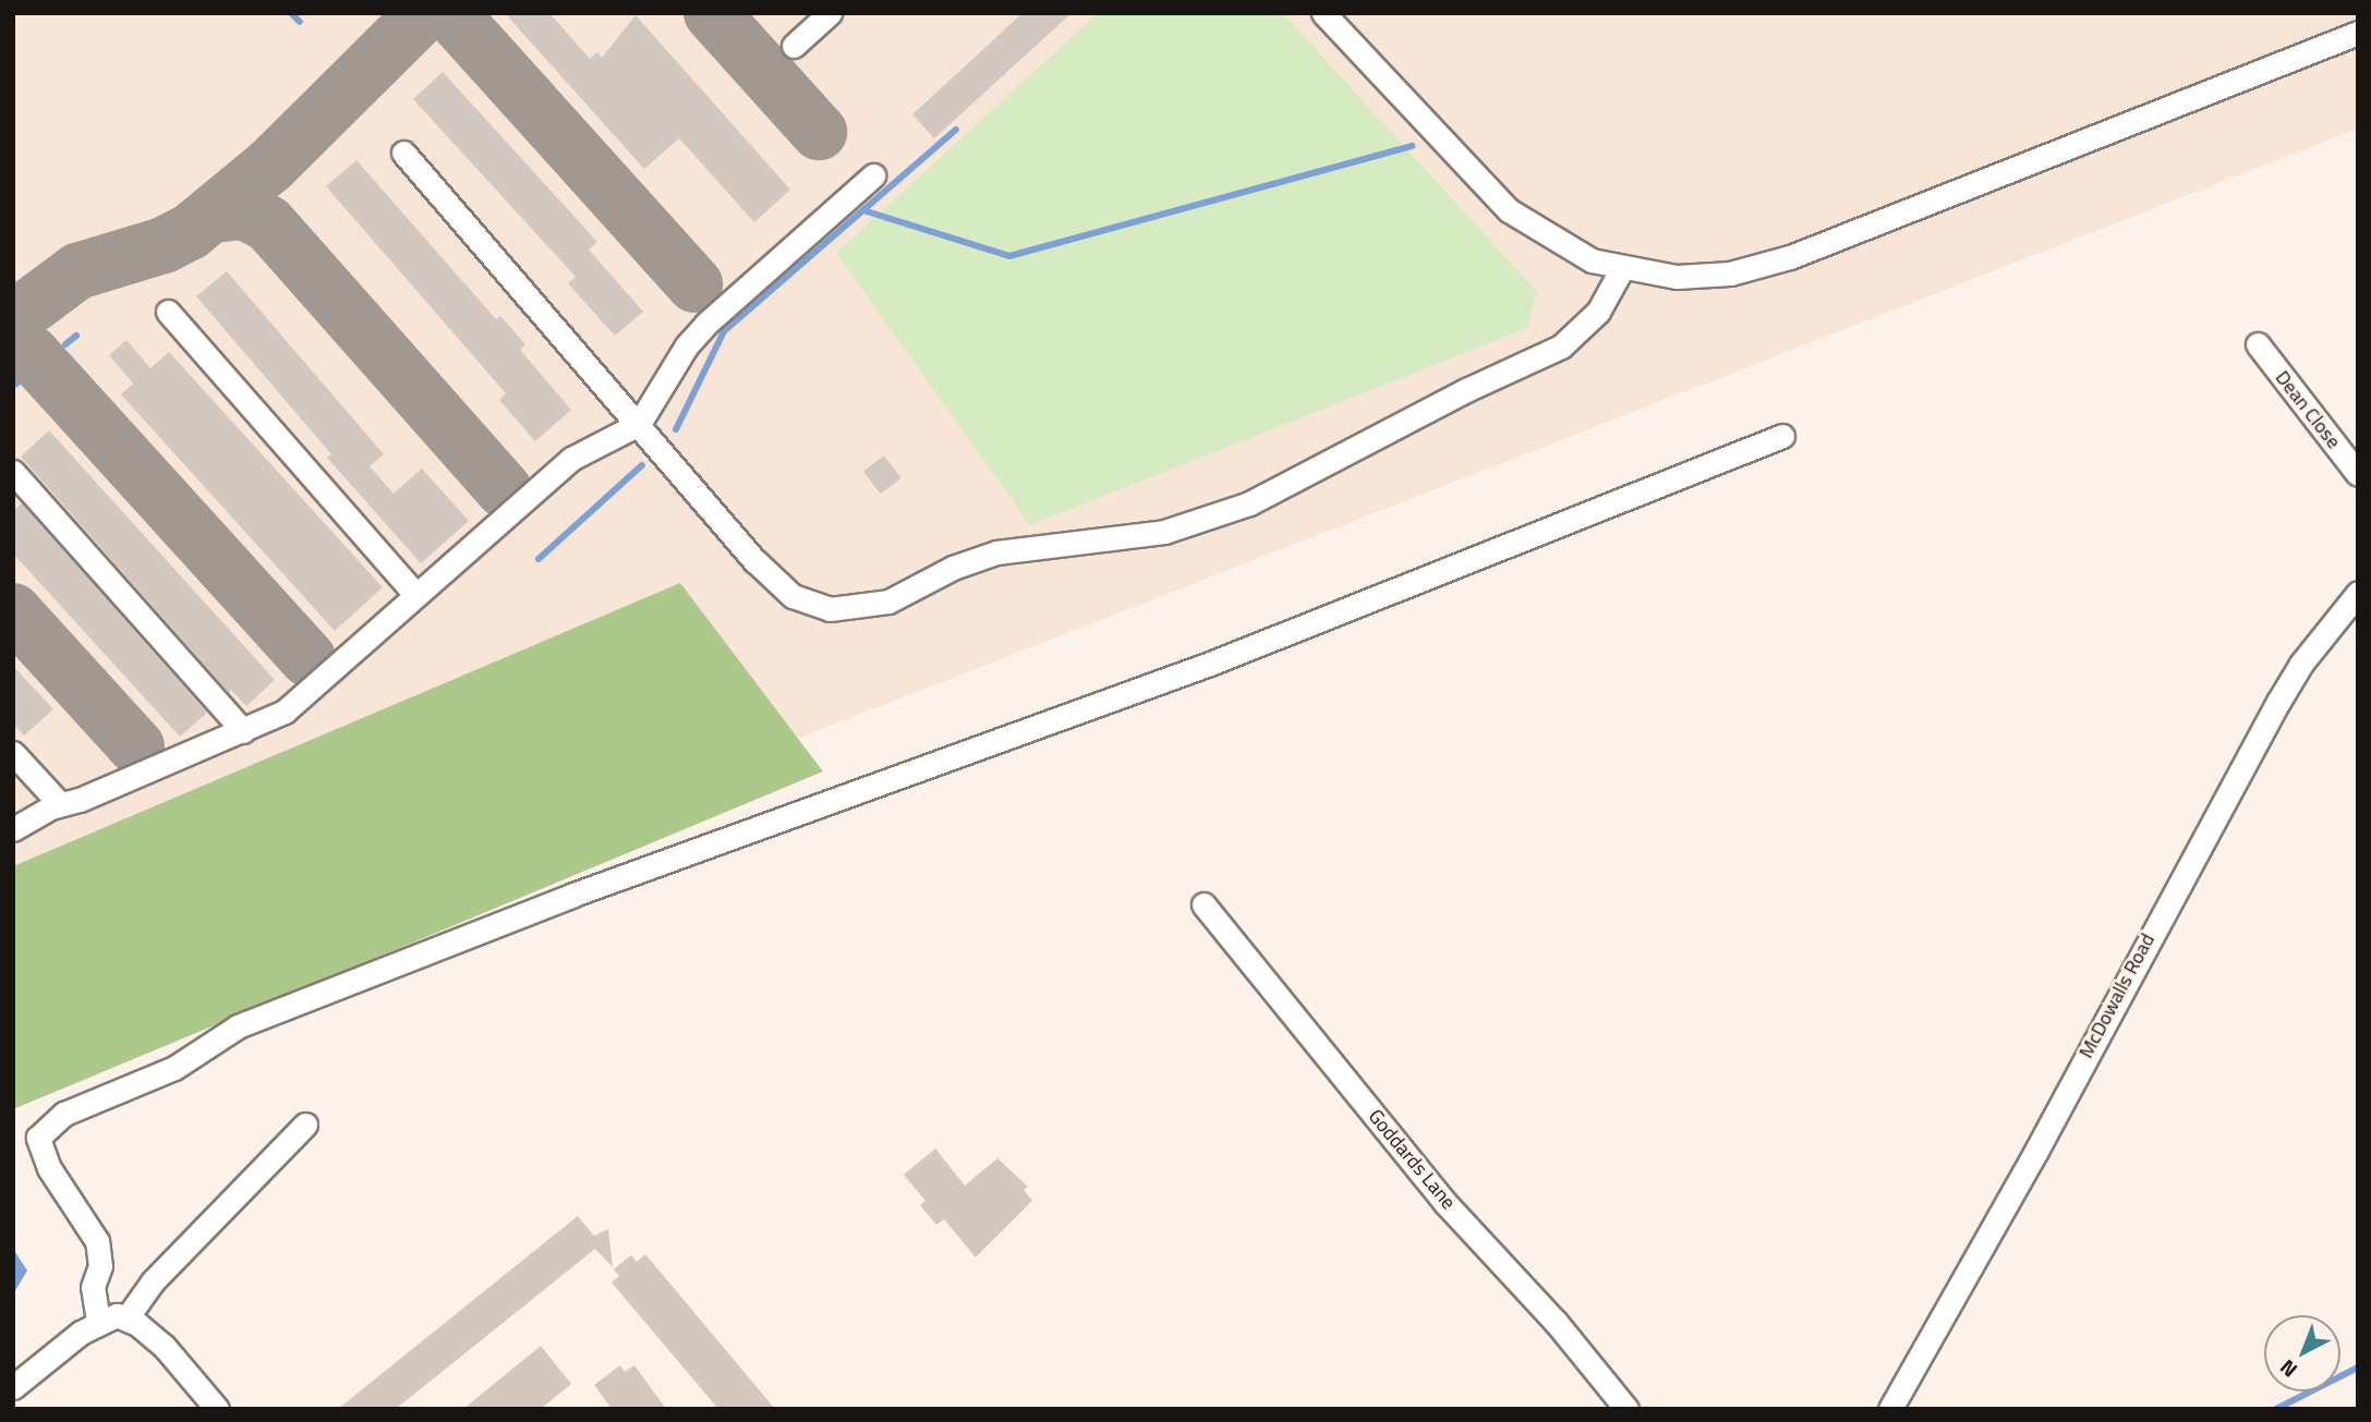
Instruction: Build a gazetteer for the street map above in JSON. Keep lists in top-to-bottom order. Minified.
{"streets":{"street":["Dean Close","McDowalls Road","Goddards Lane"]},"north":"bottom left"}
